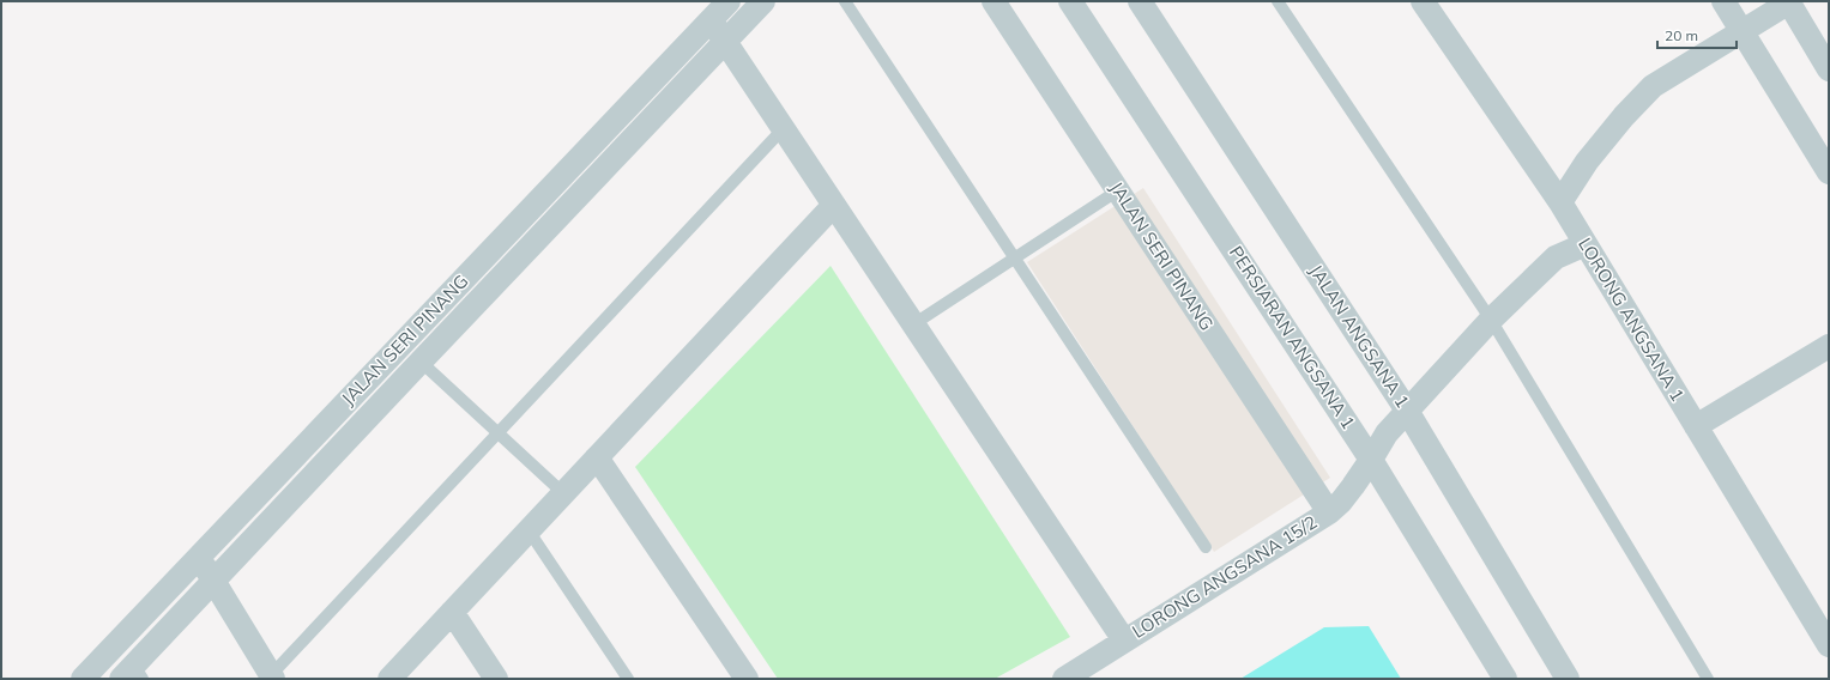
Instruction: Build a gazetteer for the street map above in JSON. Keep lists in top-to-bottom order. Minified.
{"streets":{"street":["JALAN SERI PINANG","LORONG ANGSANA 1","JALAN ANGSANA 1","PERSIARAN ANGSANA 1","LORONG ANGSANA 15/2"]},"crossings":[["JALAN SERI PINANG","LORONG ANGSANA 15/2"],["LORONG ANGSANA 1","LORONG ANGSANA 15/2"],["JALAN ANGSANA 1","LORONG ANGSANA 15/2"],["PERSIARAN ANGSANA 1","LORONG ANGSANA 15/2"]],"scale_bar":"20 m"}
